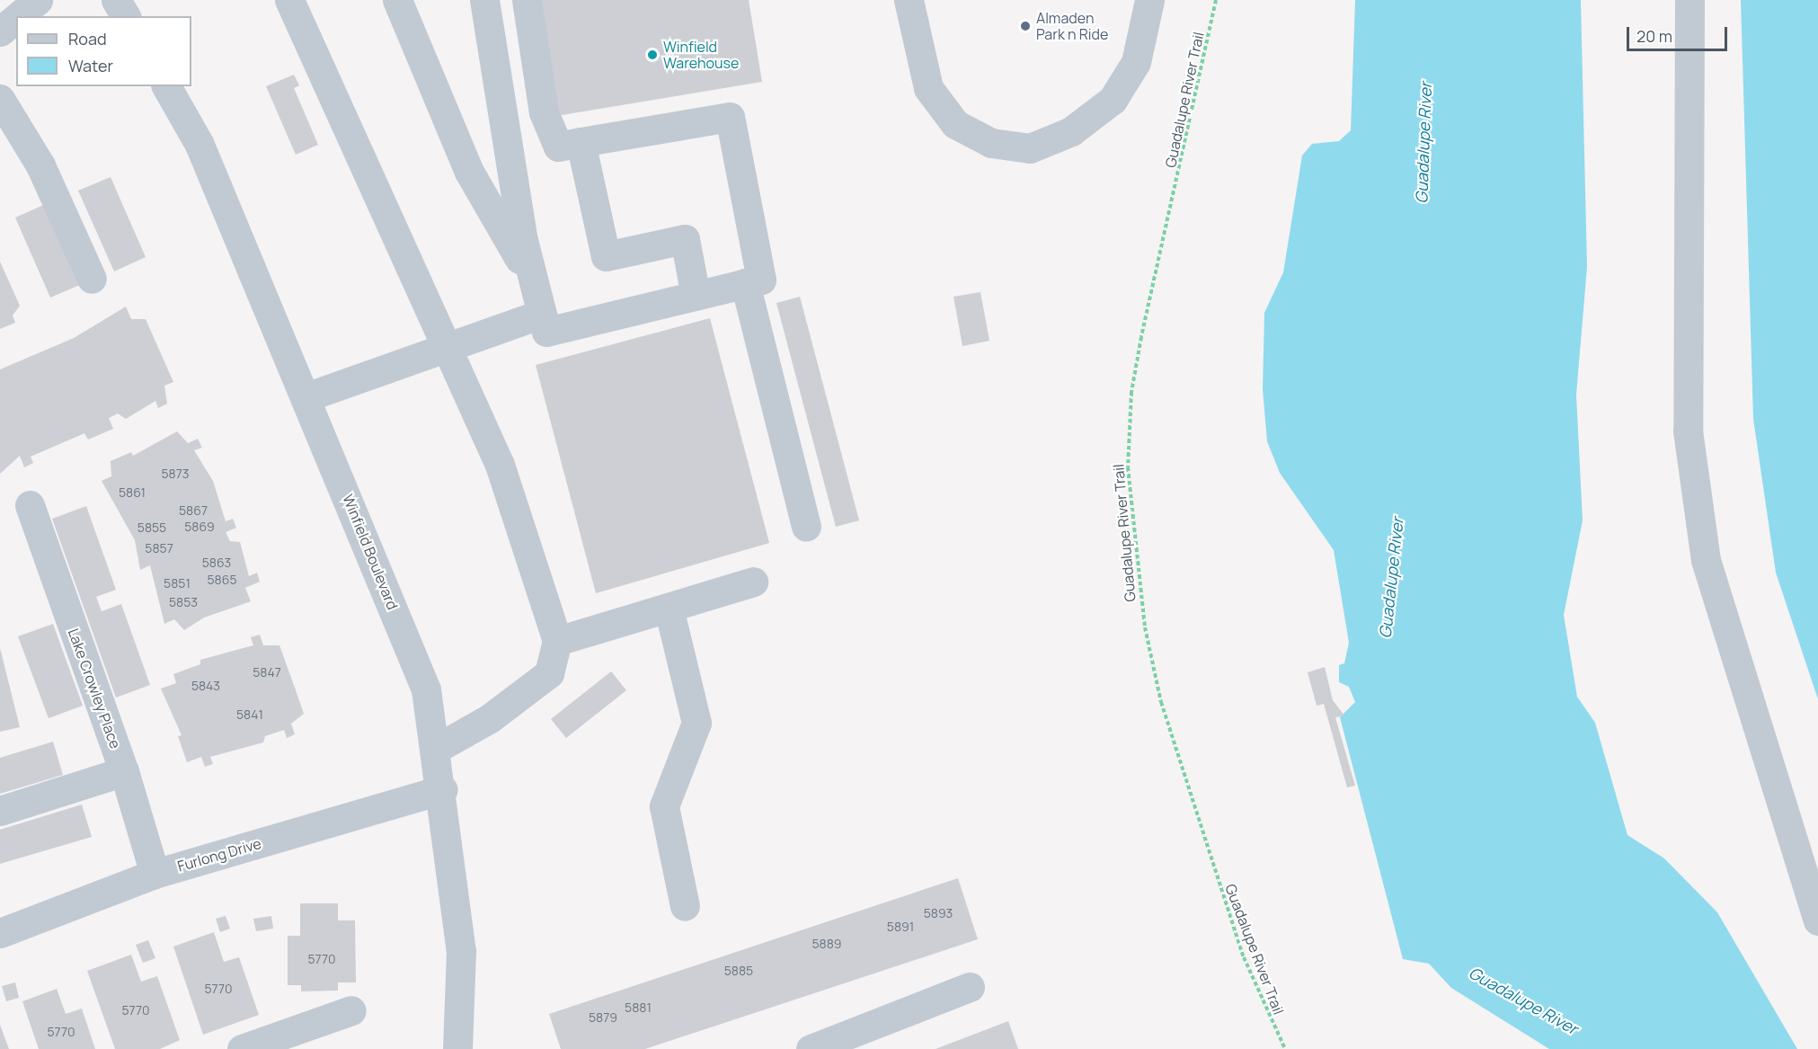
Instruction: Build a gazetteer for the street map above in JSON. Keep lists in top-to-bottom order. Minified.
{"streets":{"street":["Winfield Boulevard","Lake Crowley Place","Furlong Drive"],"path":["Guadalupe River Trail"]},"crossings":[["Winfield Boulevard","Furlong Drive"],["Lake Crowley Place","Furlong Drive"]],"water":["Guadalupe River"],"places":["Almaden Park n Ride","Winfield Warehouse"],"house_numbers":["5873","5861","5867","5869","5855","5857","5863","5865","5851","5853","5847","5843","5841","5893","5891","5889","5770","5885","5770","5881","5770","5879","5770"],"legend":["Road","Water"],"scale_bar":"20 m"}
